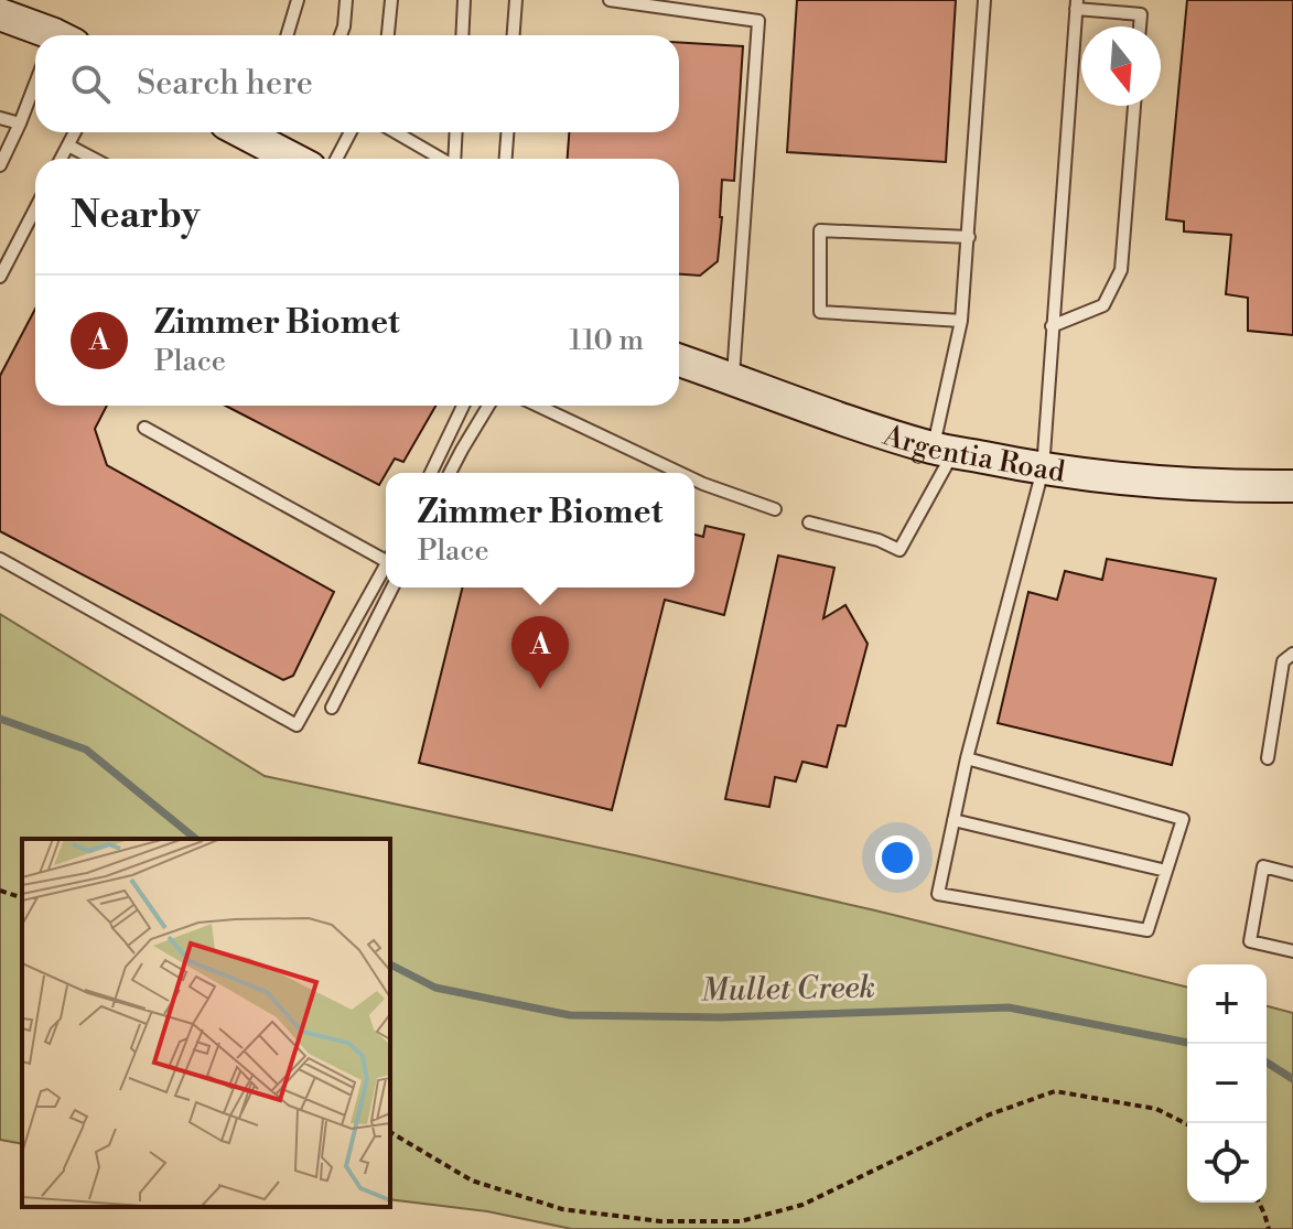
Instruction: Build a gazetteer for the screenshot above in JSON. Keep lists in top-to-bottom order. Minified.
{"streets":{"street":["Argentia Road"]},"water":["Mullet Creek"],"north":"bottom","page":{"search":"Search here","heading":"Nearby","list":[{"mark":"A","name":"Zimmer Biomet","note":"Place","value":"110 m"}],"popup":["Zimmer Biomet","Place"],"pins":"A","map_buttons":["+","−"]}}
